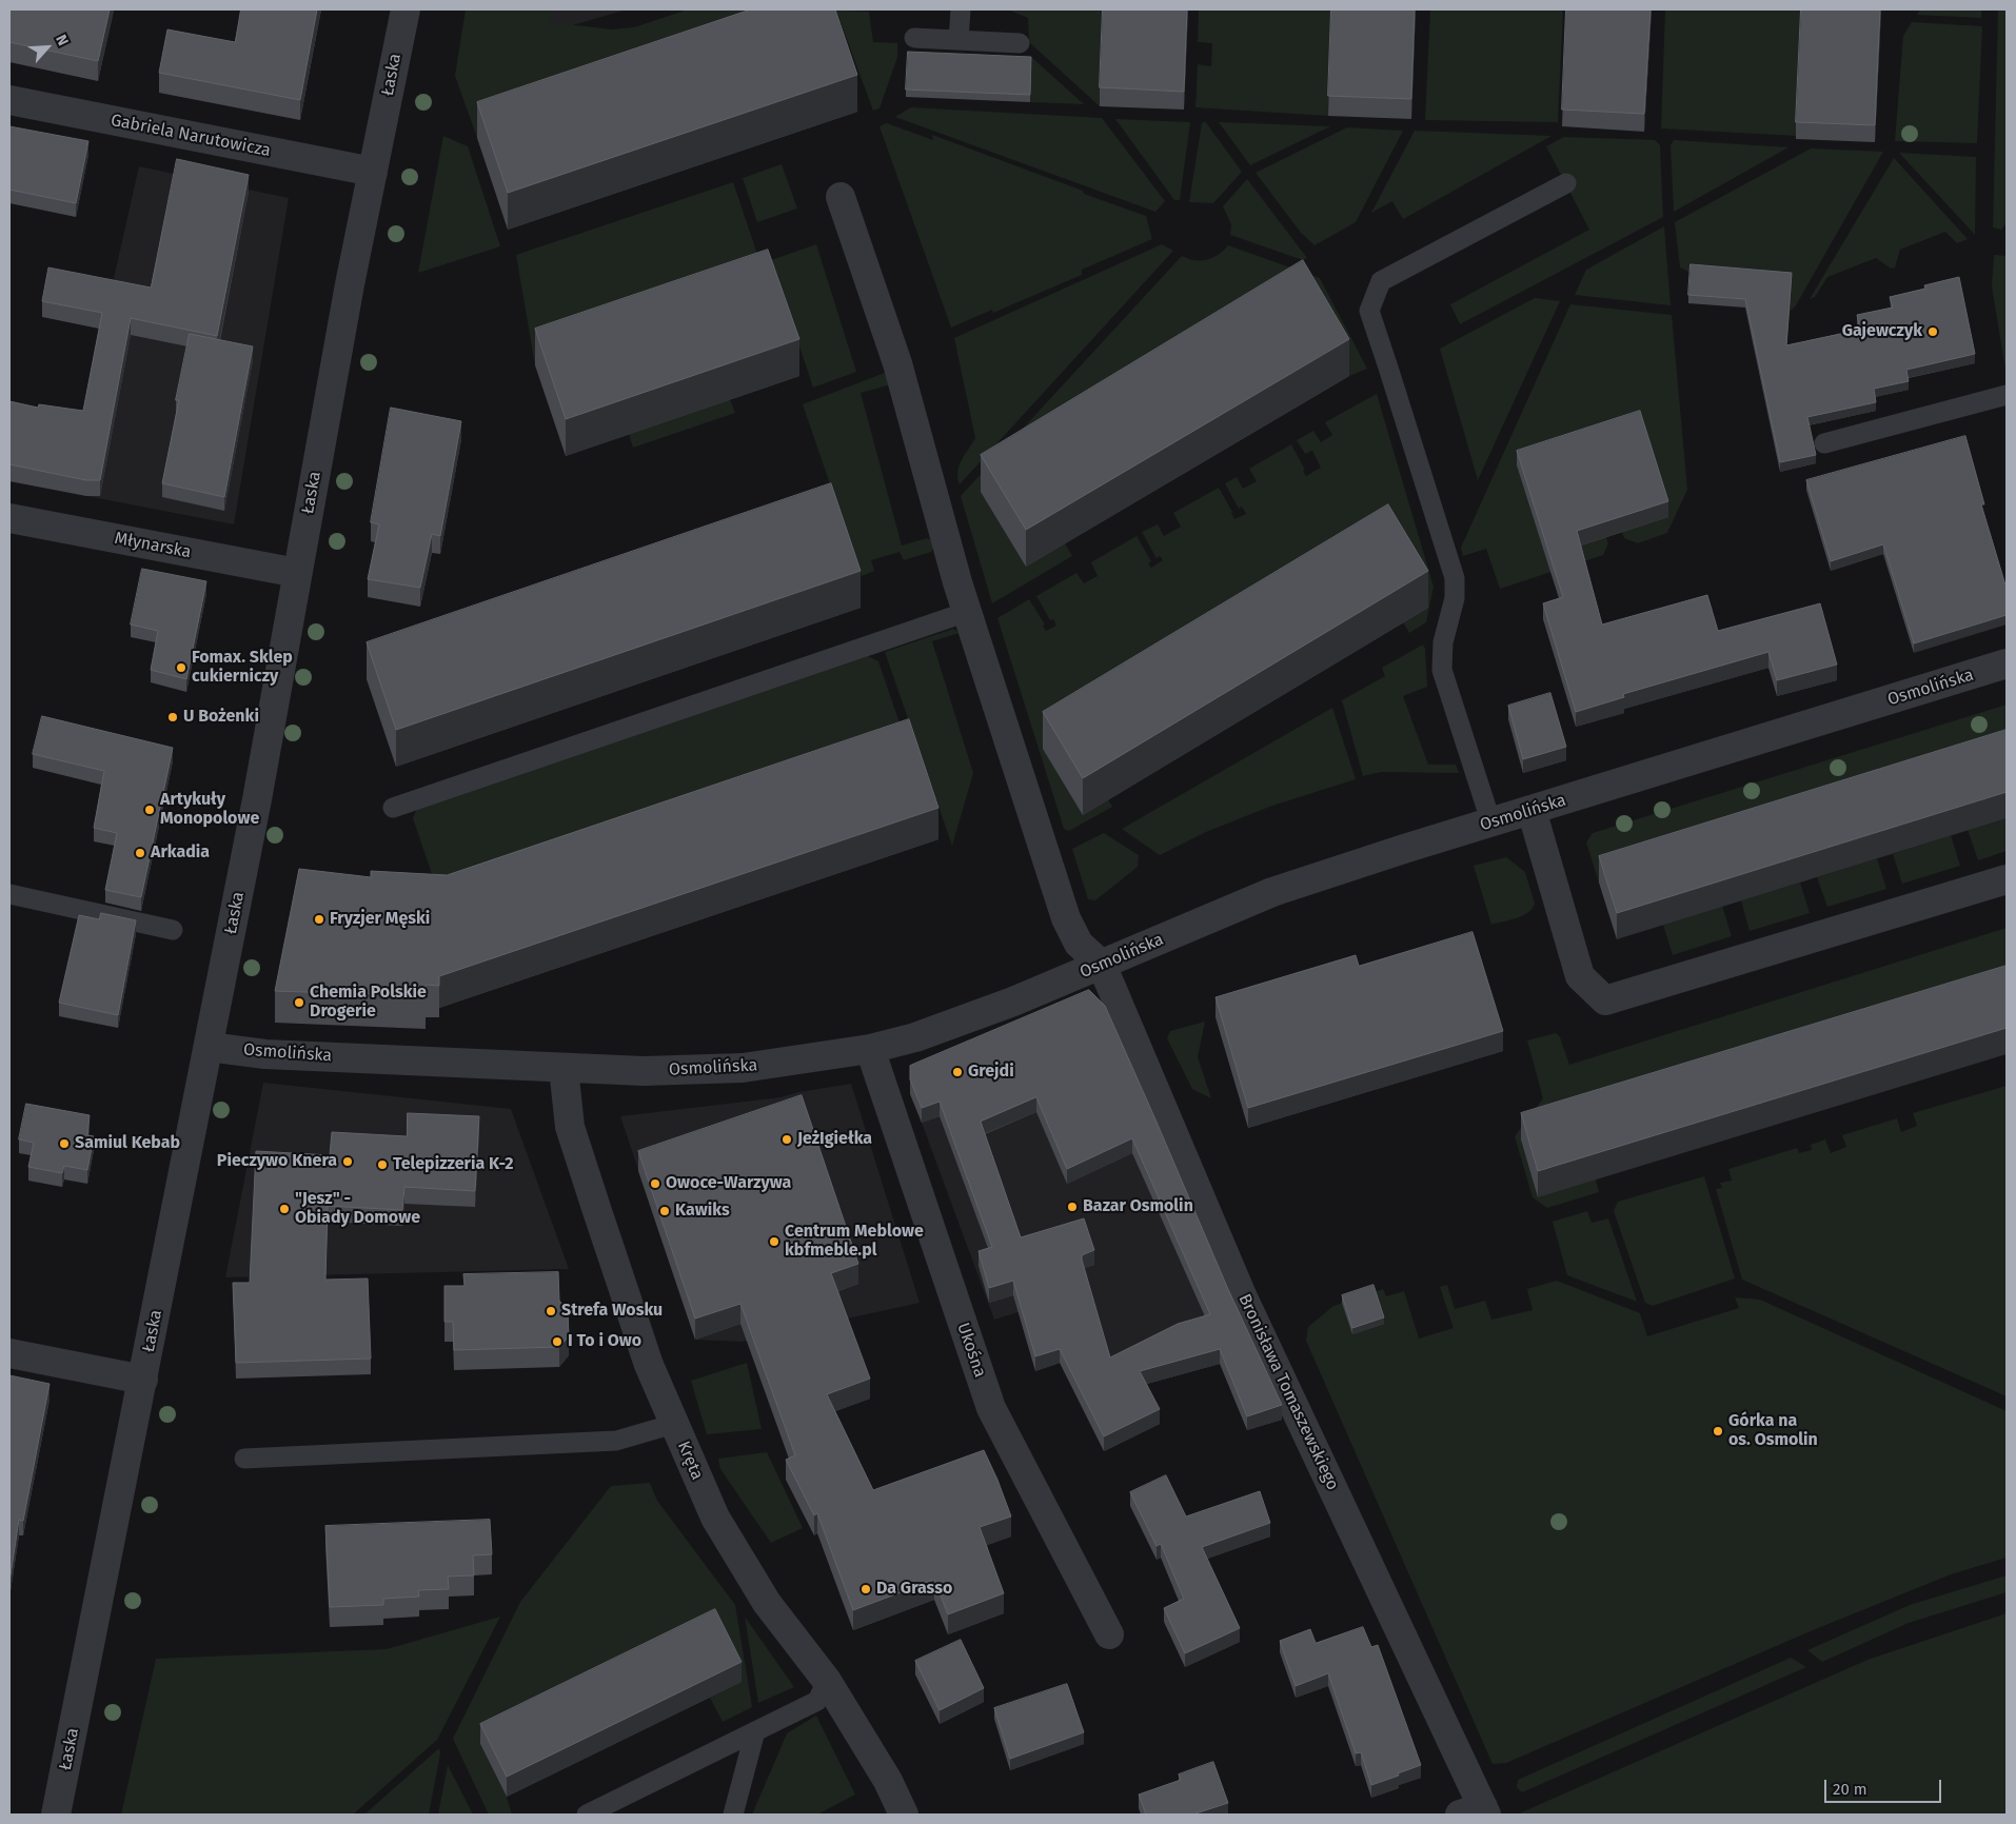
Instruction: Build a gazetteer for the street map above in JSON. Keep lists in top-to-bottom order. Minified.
{"streets":{"street":["Łaska","Gabriela Narutowicza","Młynarska","Osmolińska","Ukośna","Bronisława Tomaszewskiego","Kręta"]},"crossings":[["Łaska","Gabriela Narutowicza"],["Łaska","Młynarska"],["Łaska","Osmolińska"],["Osmolińska","Ukośna"],["Osmolińska","Bronisława Tomaszewskiego"],["Osmolińska","Kręta"]],"places":["Gajewczyk","Fomax. Sklep cukierniczy","U Bożenki","Artykuły Monopolowe","Arkadia","Fryzjer Męski","Chemia Polskie Drogerie","Grejdi","JeżIgiełka","Samiul Kebab","Pieczywo Knera","Telepizzeria K-2","Owoce-Warzywa","Bazar Osmolin","\"Jesz\" - Obiady Domowe","Kawiks","Centrum Meblowe kbfmeble.pl","Strefa Wosku","I To i Owo","Górka na os. Osmolin","Da Grasso"],"scale_bar":"20 m","north":"top right"}
